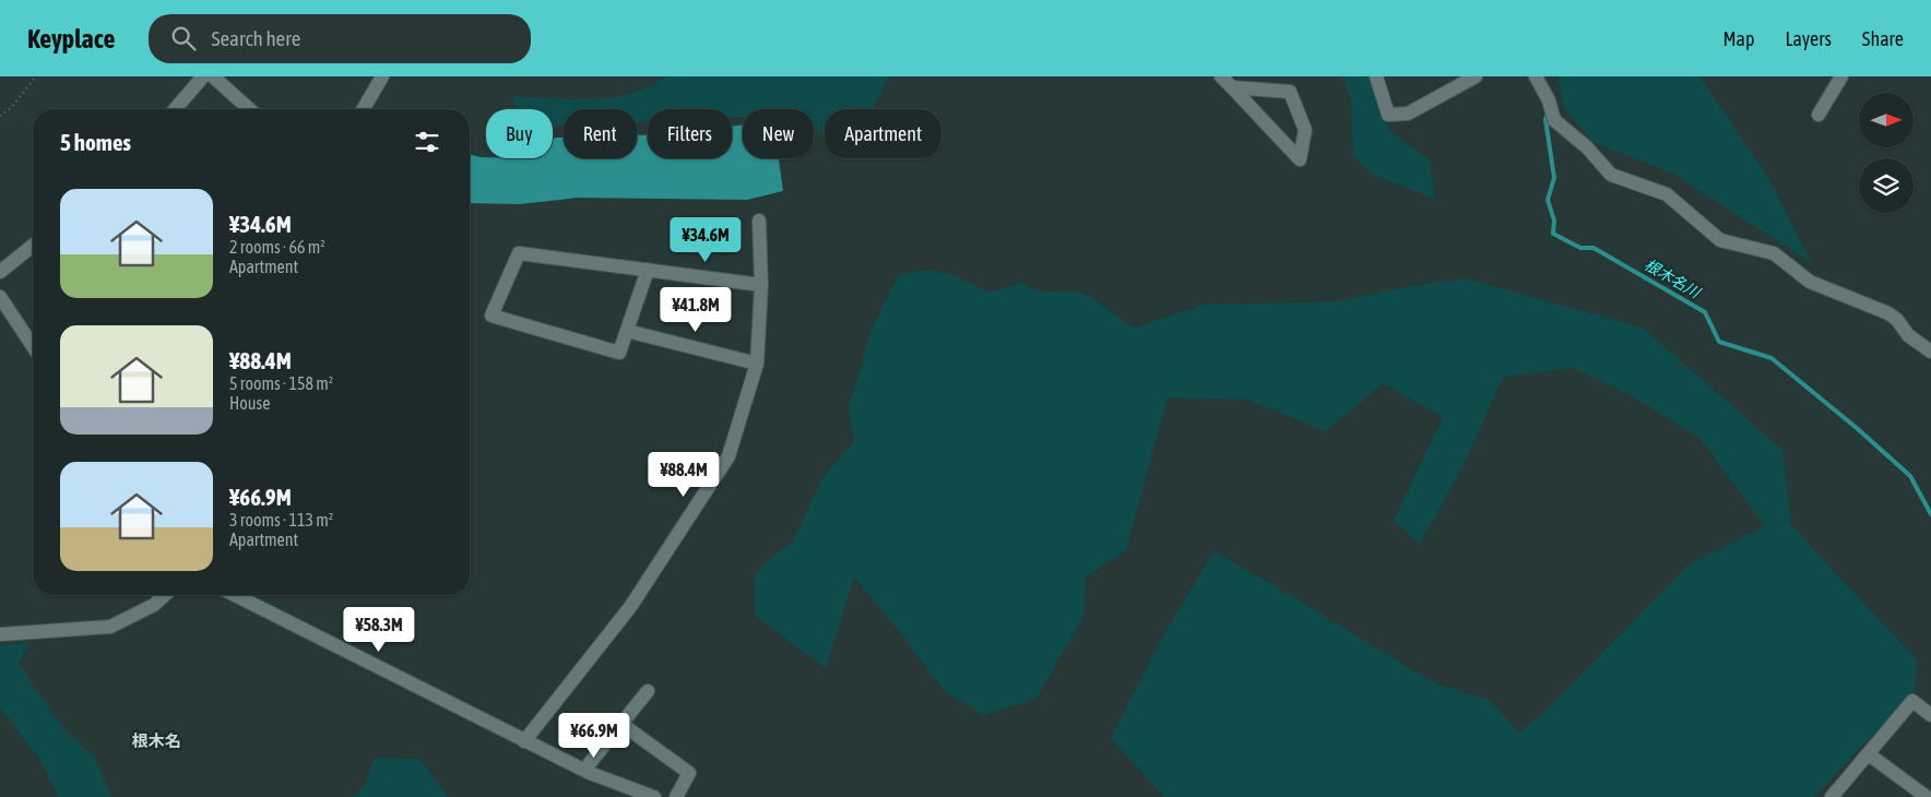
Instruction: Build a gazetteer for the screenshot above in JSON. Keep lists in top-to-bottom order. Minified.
{"districts":["根木名"],"water":["根木名川"],"north":"right","page":{"header":"Keyplace","search":"Search here","nav":["Map","Layers","Share"],"chip":["Buy","Rent","Filters","New","Apartment"],"heading":"5 homes","list":[{"name":"¥34.6M","note":"2 rooms · 66 m² · Apartment"},{"name":"¥88.4M","note":"5 rooms · 158 m² · House"},{"name":"¥66.9M","note":"3 rooms · 113 m² · Apartment"}],"price":["¥34.6M","¥41.8M","¥88.4M","¥58.3M","¥66.9M"]}}
